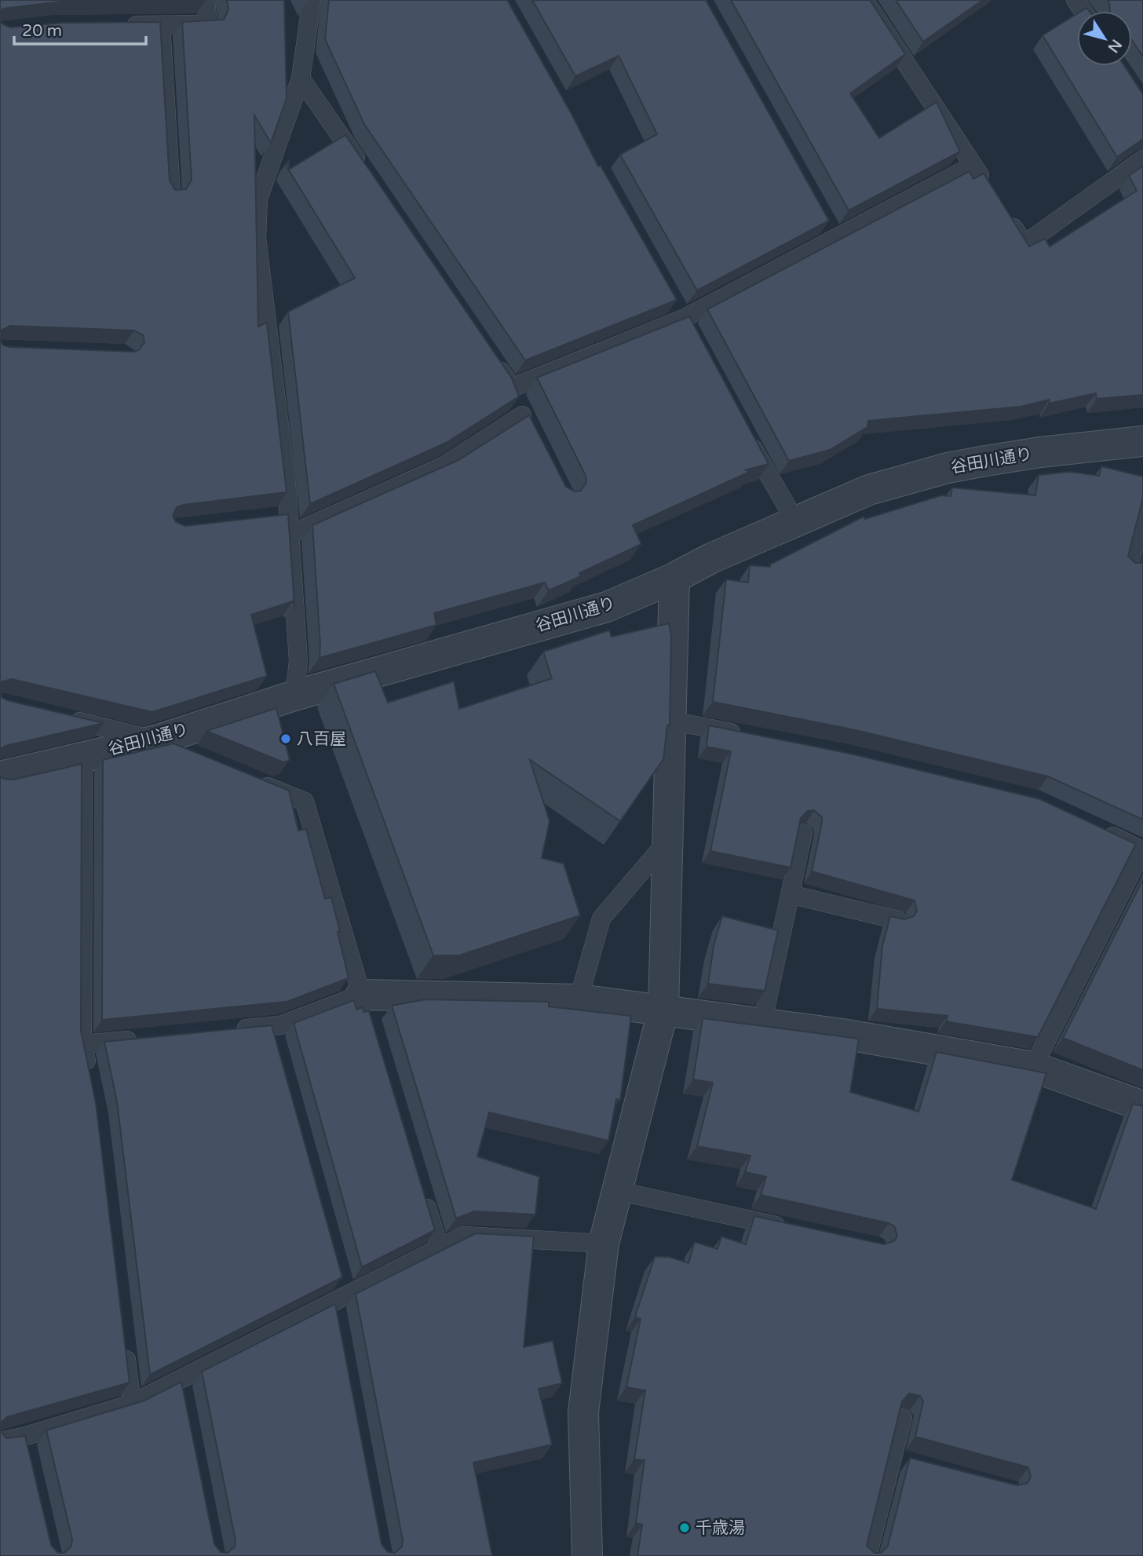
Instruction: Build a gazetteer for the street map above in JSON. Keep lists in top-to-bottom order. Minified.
{"streets":{"street":["谷田川通り"]},"places":["八百屋","千歳湯"],"scale_bar":"20 m","north":"bottom right"}
